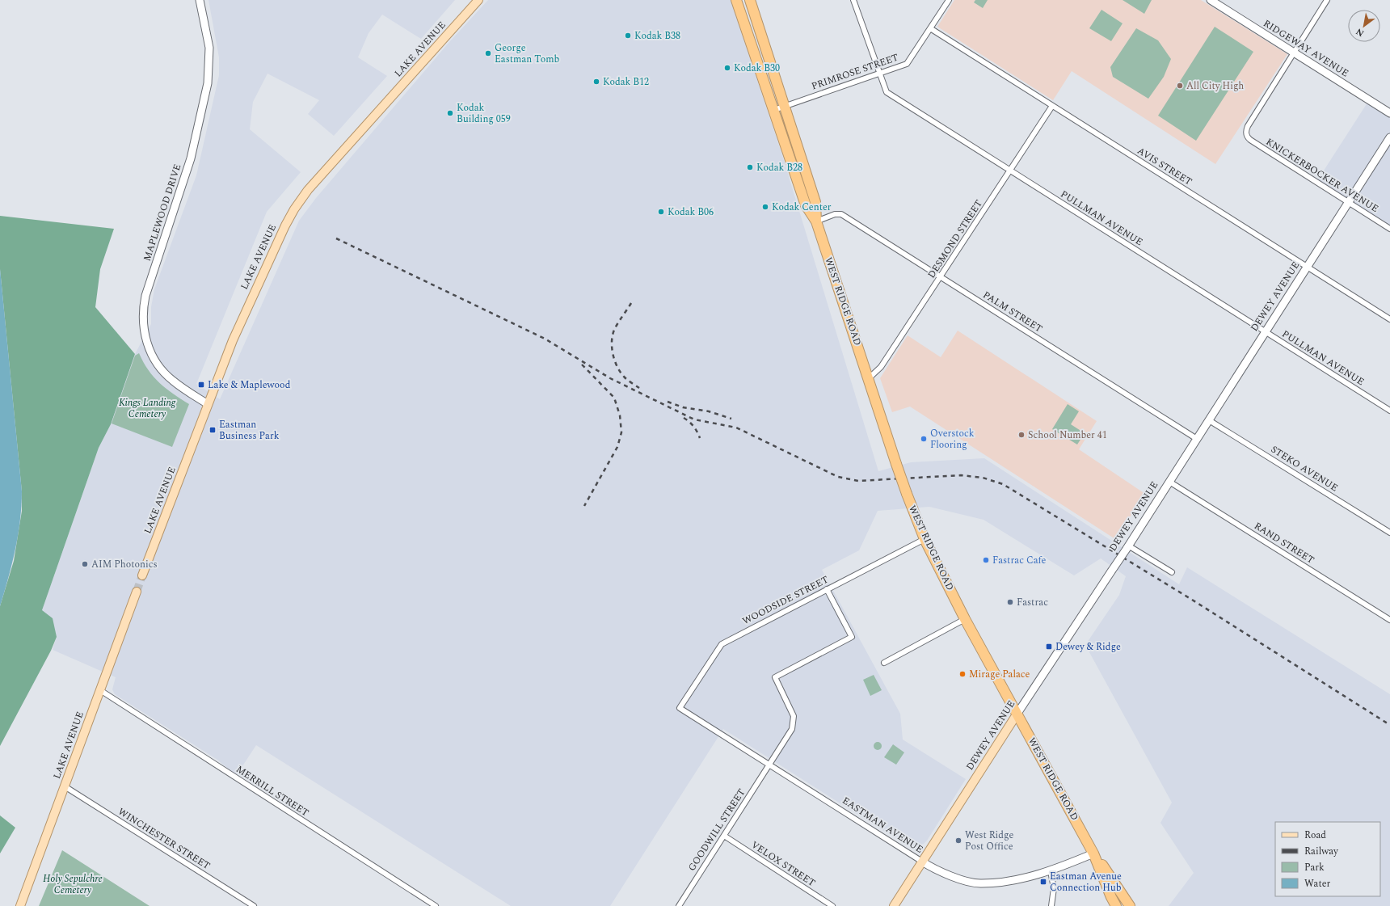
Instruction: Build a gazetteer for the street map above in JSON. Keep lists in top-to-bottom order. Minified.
{"streets":{"highway":["WEST RIDGE ROAD"],"main road":["LAKE AVENUE","DEWEY AVENUE"],"street":["RIDGEWAY AVENUE","PRIMROSE STREET","AVIS STREET","KNICKERBOCKER AVENUE","MAPLEWOOD DRIVE","PULLMAN AVENUE","DESMOND STREET","PALM STREET","STEKO AVENUE","RAND STREET","WOODSIDE STREET","MERRILL STREET","EASTMAN AVENUE","GOODWILL STREET","WINCHESTER STREET","VELOX STREET"]},"crossings":[["RIDGEWAY AVENUE","KNICKERBOCKER AVENUE"],["LAKE AVENUE","MAPLEWOOD DRIVE"],["LAKE AVENUE","MERRILL STREET"],["LAKE AVENUE","WINCHESTER STREET"],["PRIMROSE STREET","AVIS STREET"],["PRIMROSE STREET","PULLMAN AVENUE"],["PRIMROSE STREET","WEST RIDGE ROAD"],["AVIS STREET","DESMOND STREET"],["AVIS STREET","DEWEY AVENUE"],["KNICKERBOCKER AVENUE","DEWEY AVENUE"],["PULLMAN AVENUE","DESMOND STREET"],["PULLMAN AVENUE","DEWEY AVENUE"],["DESMOND STREET","WEST RIDGE ROAD"],["DESMOND STREET","PALM STREET"],["DEWEY AVENUE","WEST RIDGE ROAD"],["DEWEY AVENUE","PALM STREET"],["DEWEY AVENUE","STEKO AVENUE"],["DEWEY AVENUE","RAND STREET"],["DEWEY AVENUE","EASTMAN AVENUE"],["WEST RIDGE ROAD","PALM STREET"],["WEST RIDGE ROAD","WOODSIDE STREET"],["WEST RIDGE ROAD","EASTMAN AVENUE"],["WOODSIDE STREET","EASTMAN AVENUE"],["WOODSIDE STREET","GOODWILL STREET"],["EASTMAN AVENUE","GOODWILL STREET"],["GOODWILL STREET","VELOX STREET"]],"parks":["Kings Landing Cemetery","Holy Sepulchre Cemetery"],"places":{"other":["Kodak B38","George Eastman Tomb","Kodak B30","Kodak B12","All City High","Kodak Building 059","Kodak B28","Kodak Center","Kodak B06","School Number 41","Overstock Flooring","Fastrac Cafe","AIM Photonics","Fastrac","Mirage Palace","West Ridge Post Office"],"transit":["Lake & Maplewood","Eastman Business Park","Dewey & Ridge","Eastman Avenue Connection Hub"]},"legend":["Road","Railway","Park","Water"],"north":"bottom left"}
